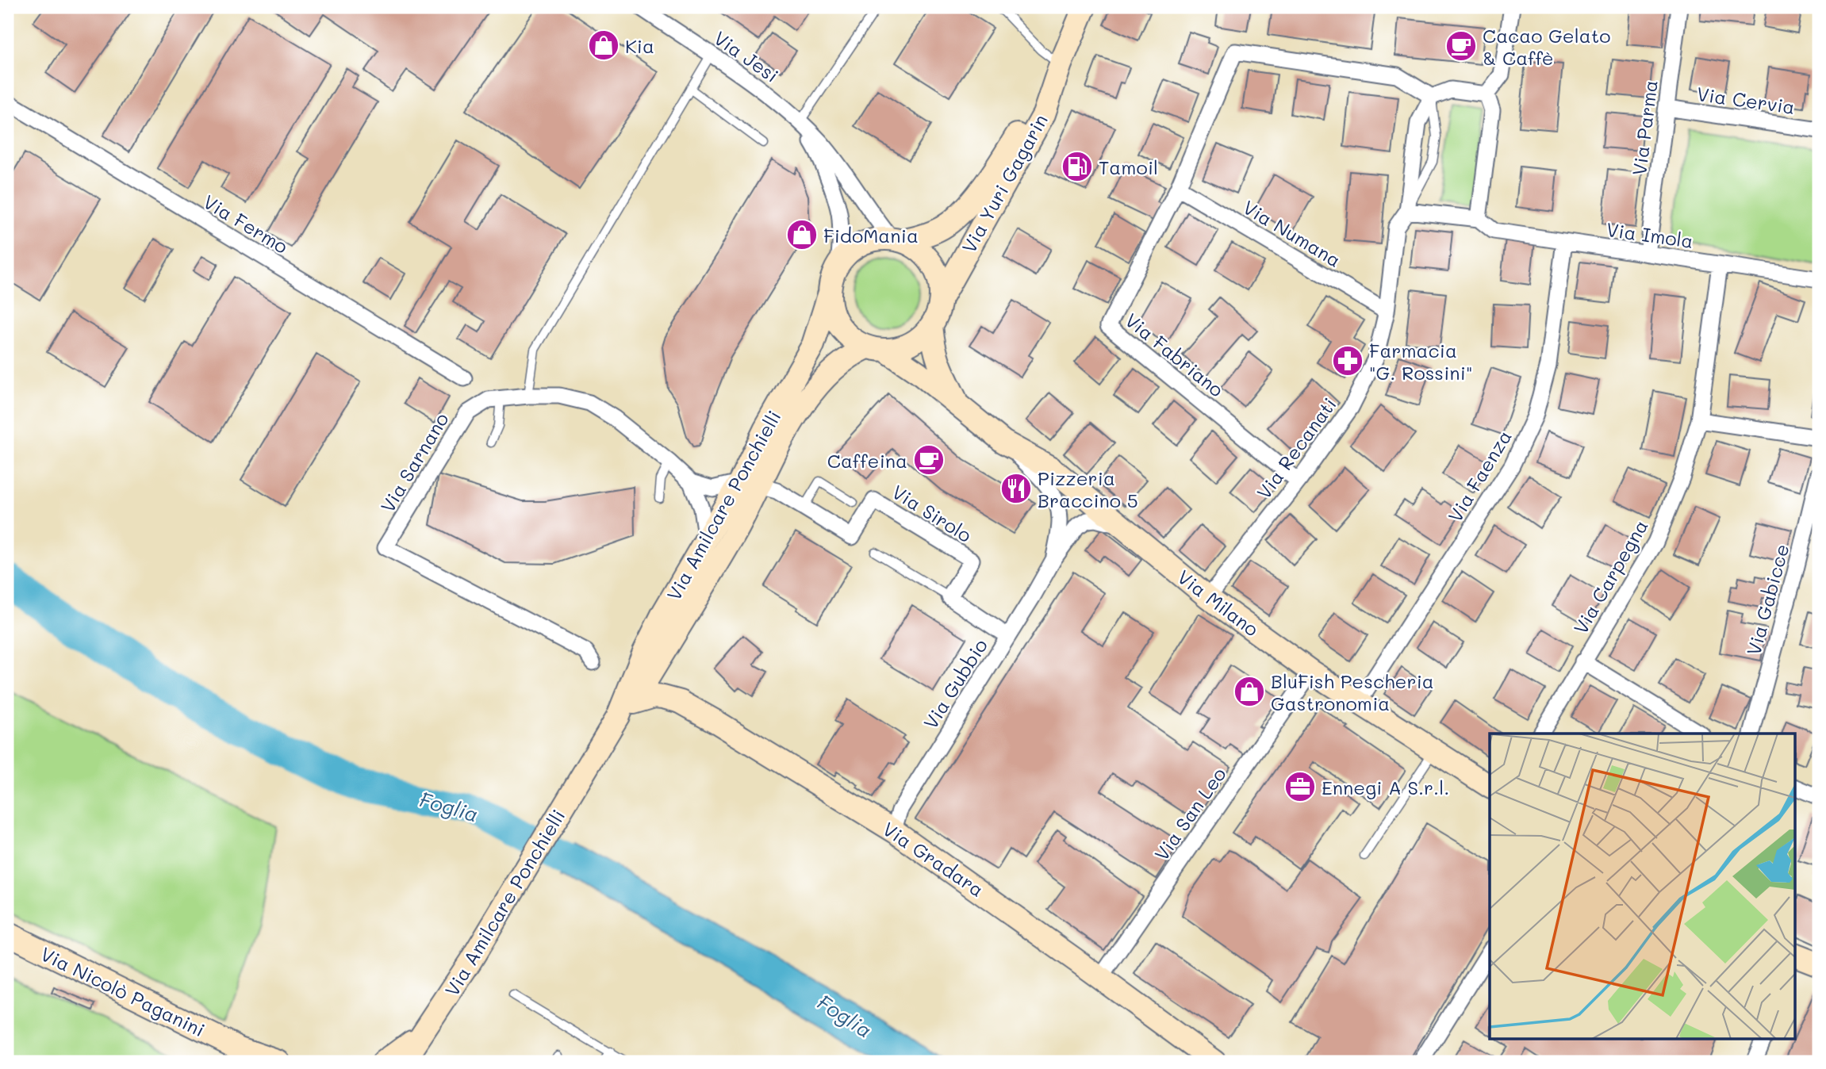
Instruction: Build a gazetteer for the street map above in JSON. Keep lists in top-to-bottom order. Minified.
{"streets":{"main road":["Via Yuri Gagarin","Via Amilcare Ponchielli","Via Milano","Via Gradara","Via Nicolò Paganini"],"street":["Via Jesi","Via Cervia","Via Parma","Via Fermo","Via Numana","Via Imola","Via Fabriano","Via Recanati","Via Sarnano","Via Faenza","Via Sirolo","Via Carpegna","Via Gabicce","Via Gubbio","Via San Leo"]},"crossings":[["Via Jesi","Via Yuri Gagarin"],["Via Jesi","Via Amilcare Ponchielli"],["Via Jesi","Via Milano"],["Via Cervia","Via Parma"],["Via Parma","Via Imola"],["Via Yuri Gagarin","Via Amilcare Ponchielli"],["Via Yuri Gagarin","Via Milano"],["Via Numana","Via Fabriano"],["Via Numana","Via Recanati"],["Via Imola","Via Faenza"],["Via Imola","Via Carpegna"],["Via Fabriano","Via Recanati"],["Via Recanati","Via Milano"],["Via Sarnano","Via Amilcare Ponchielli"],["Via Faenza","Via Milano"],["Via Amilcare Ponchielli","Via Sirolo"],["Via Amilcare Ponchielli","Via Milano"],["Via Amilcare Ponchielli","Via Gradara"],["Via Milano","Via Gubbio"],["Via Milano","Via San Leo"],["Via Gubbio","Via Gradara"],["Via San Leo","Via Gradara"]],"water":["Foglia"],"places":{"shop":["Kia","FidoMania","BluFish Pescheria Gastronomia"],"cafe":["Cacao Gelato & Caffè","Caffeina"],"fuel station":["Tamoil"],"pharmacy":["Farmacia \"G. Rossini\""],"restaurant":["Pizzeria Braccino 5"],"office":["Ennegi A S.r.l."]}}
